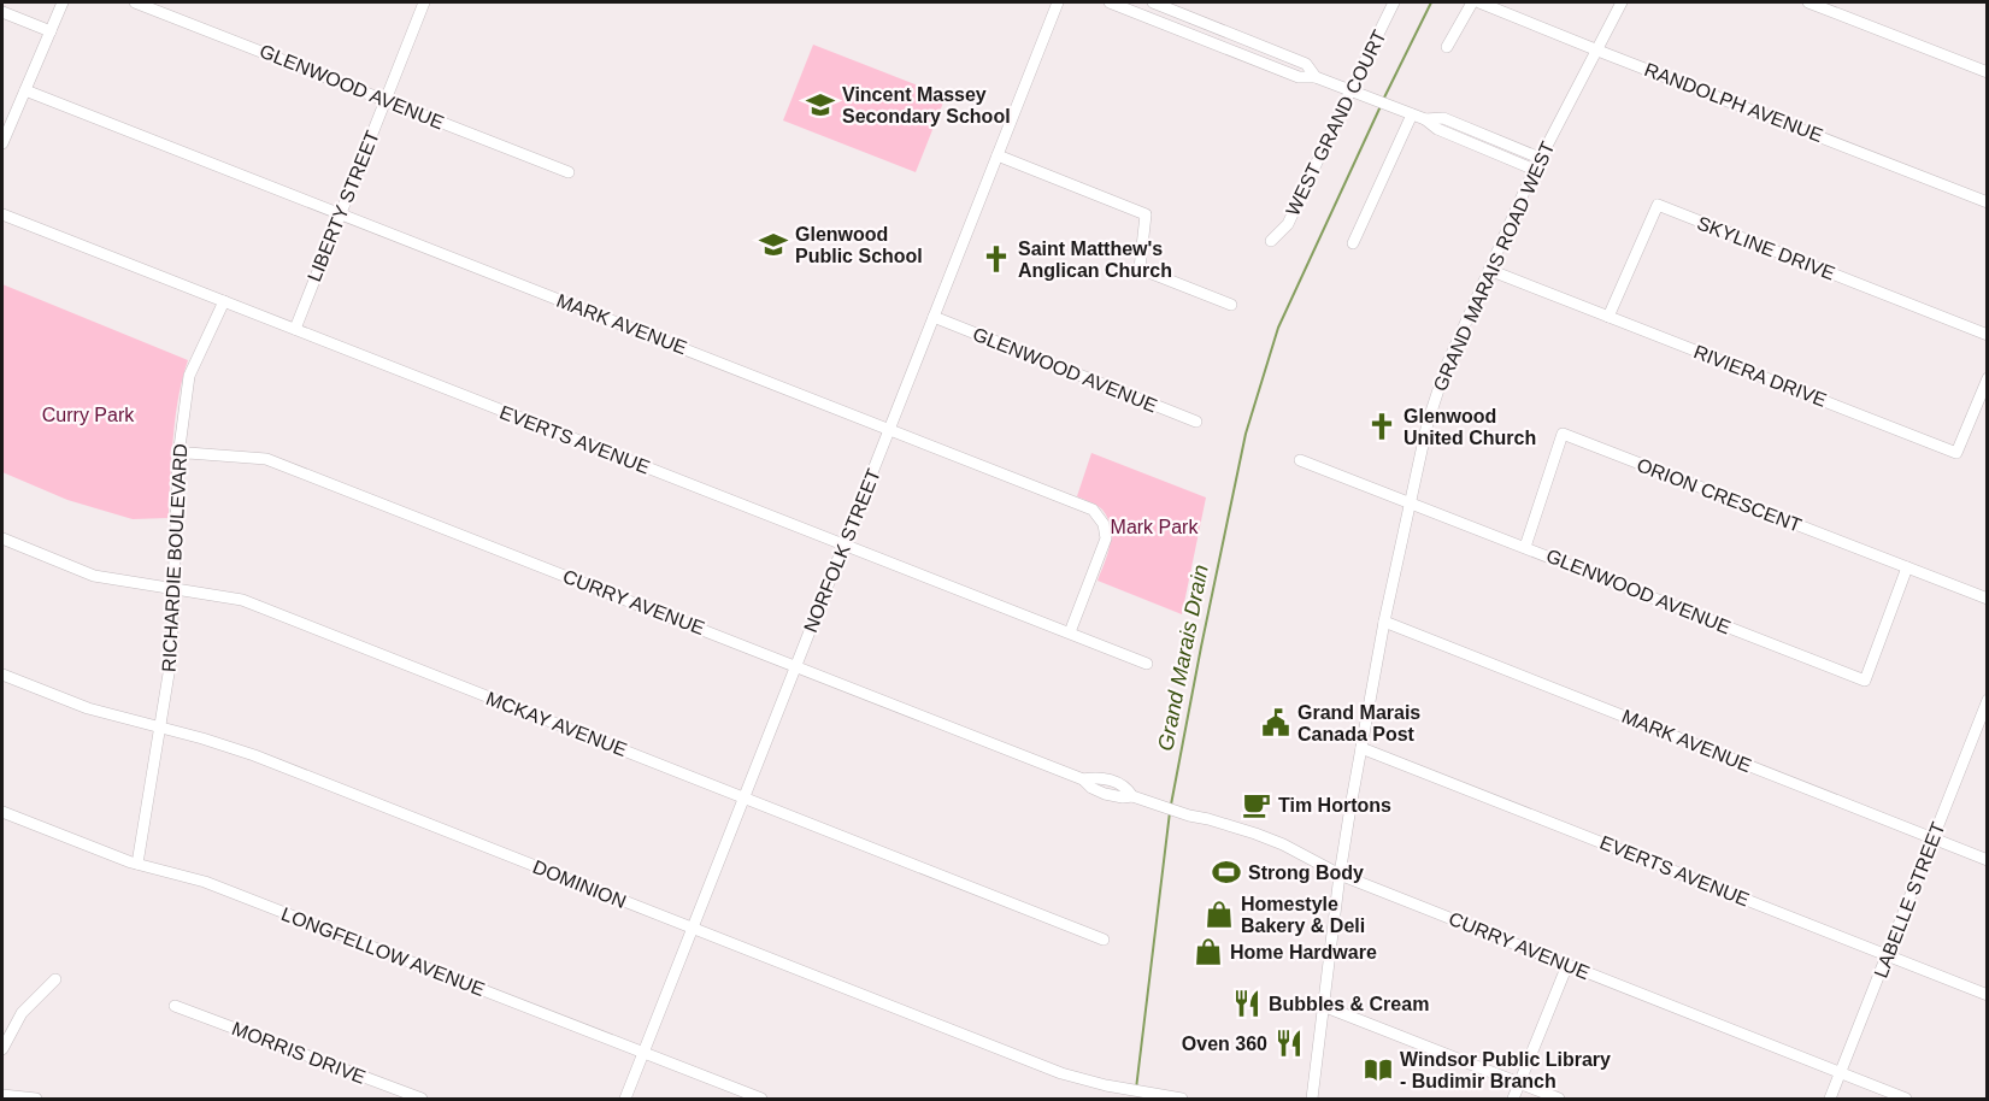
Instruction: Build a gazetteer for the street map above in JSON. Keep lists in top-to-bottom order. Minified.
{"streets":{"street":["GLENWOOD AVENUE","RANDOLPH AVENUE","WEST GRAND COURT","LIBERTY STREET","SKYLINE DRIVE","GRAND MARAIS ROAD WEST","MARK AVENUE","RIVIERA DRIVE","EVERTS AVENUE","ORION CRESCENT","NORFOLK STREET","RICHARDIE BOULEVARD","CURRY AVENUE","MCKAY AVENUE","DOMINION","LABELLE STREET","LONGFELLOW AVENUE","MORRIS DRIVE"]},"crossings":[["GLENWOOD AVENUE","LIBERTY STREET"],["GLENWOOD AVENUE","GRAND MARAIS ROAD WEST"],["GLENWOOD AVENUE","ORION CRESCENT"],["GLENWOOD AVENUE","NORFOLK STREET"],["RANDOLPH AVENUE","GRAND MARAIS ROAD WEST"],["LIBERTY STREET","MARK AVENUE"],["LIBERTY STREET","EVERTS AVENUE"],["SKYLINE DRIVE","RIVIERA DRIVE"],["GRAND MARAIS ROAD WEST","MARK AVENUE"],["GRAND MARAIS ROAD WEST","RIVIERA DRIVE"],["GRAND MARAIS ROAD WEST","EVERTS AVENUE"],["GRAND MARAIS ROAD WEST","CURRY AVENUE"],["MARK AVENUE","EVERTS AVENUE"],["MARK AVENUE","NORFOLK STREET"],["MARK AVENUE","LABELLE STREET"],["EVERTS AVENUE","NORFOLK STREET"],["EVERTS AVENUE","RICHARDIE BOULEVARD"],["EVERTS AVENUE","LABELLE STREET"],["NORFOLK STREET","CURRY AVENUE"],["NORFOLK STREET","MCKAY AVENUE"],["NORFOLK STREET","DOMINION"],["NORFOLK STREET","LONGFELLOW AVENUE"],["RICHARDIE BOULEVARD","CURRY AVENUE"],["RICHARDIE BOULEVARD","MCKAY AVENUE"],["RICHARDIE BOULEVARD","DOMINION"],["RICHARDIE BOULEVARD","LONGFELLOW AVENUE"],["CURRY AVENUE","LABELLE STREET"]],"water":["Grand Marais Drain"],"parks":["Curry Park","Mark Park"],"places":{"school or university":["Vincent Massey Secondary School","Glenwood Public School"],"church":["Saint Matthew's Anglican Church","Glenwood United Church"],"public building":["Grand Marais Canada Post"],"cafe":["Tim Hortons"],"sports":["Strong Body"],"shop":["Homestyle Bakery & Deli","Home Hardware"],"restaurant":["Bubbles & Cream","Oven 360"],"library":["Windsor Public Library - Budimir Branch"]}}
